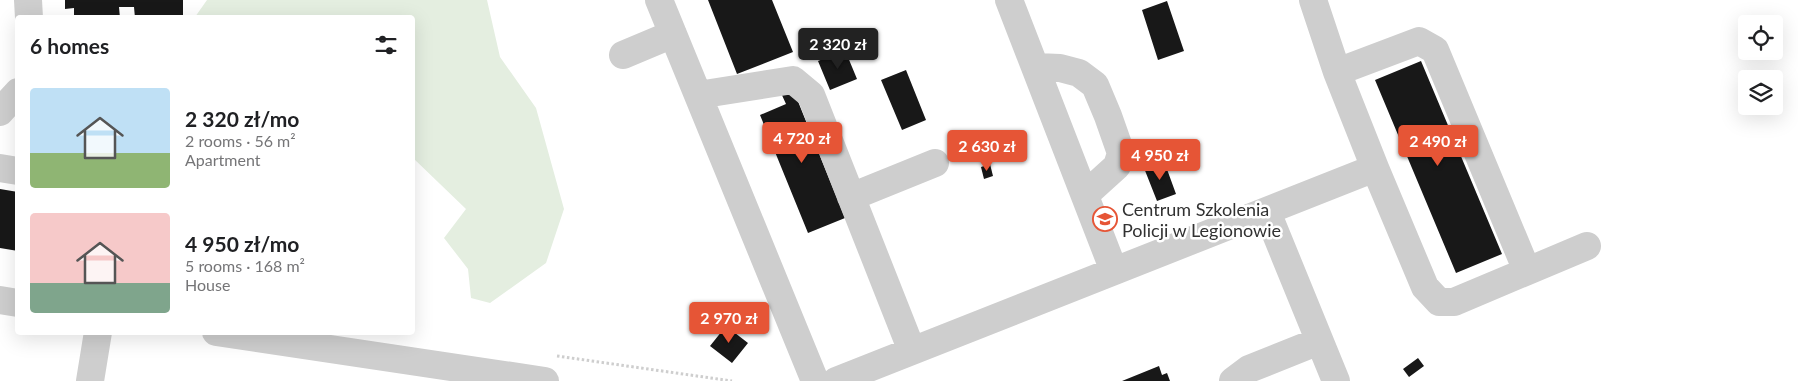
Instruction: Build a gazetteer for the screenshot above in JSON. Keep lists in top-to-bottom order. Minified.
{"places":{"school or university":["Centrum Szkolenia Policji w Legionowie"]},"page":{"heading":"6 homes","price":["2 320 zł","4 720 zł","2 490 zł","2 630 zł","4 950 zł","2 970 zł"],"list":[{"name":"2 320 zł/mo","note":"2 rooms · 56 m² · Apartment"},{"name":"4 950 zł/mo","note":"5 rooms · 168 m² · House"}]}}
